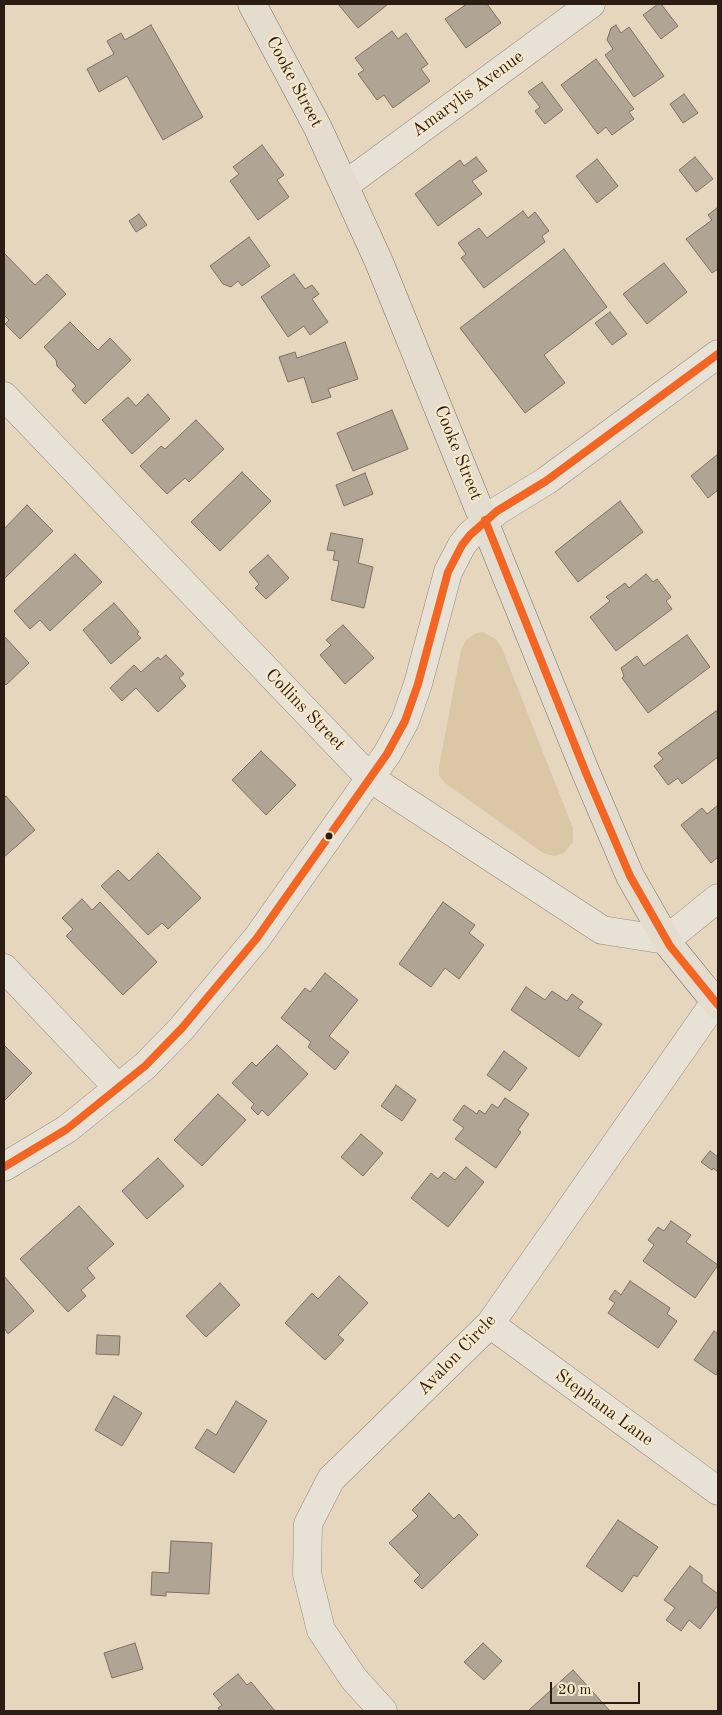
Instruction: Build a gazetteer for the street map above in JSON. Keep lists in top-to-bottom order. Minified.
{"streets":{"main road":["Cooke Street"],"street":["Amarylis Avenue","Collins Street","Avalon Circle","Stephana Lane"]},"crossings":[["Cooke Street","Amarylis Avenue"],["Cooke Street","Collins Street"],["Cooke Street","Avalon Circle"],["Avalon Circle","Stephana Lane"]],"scale_bar":"20 m"}
